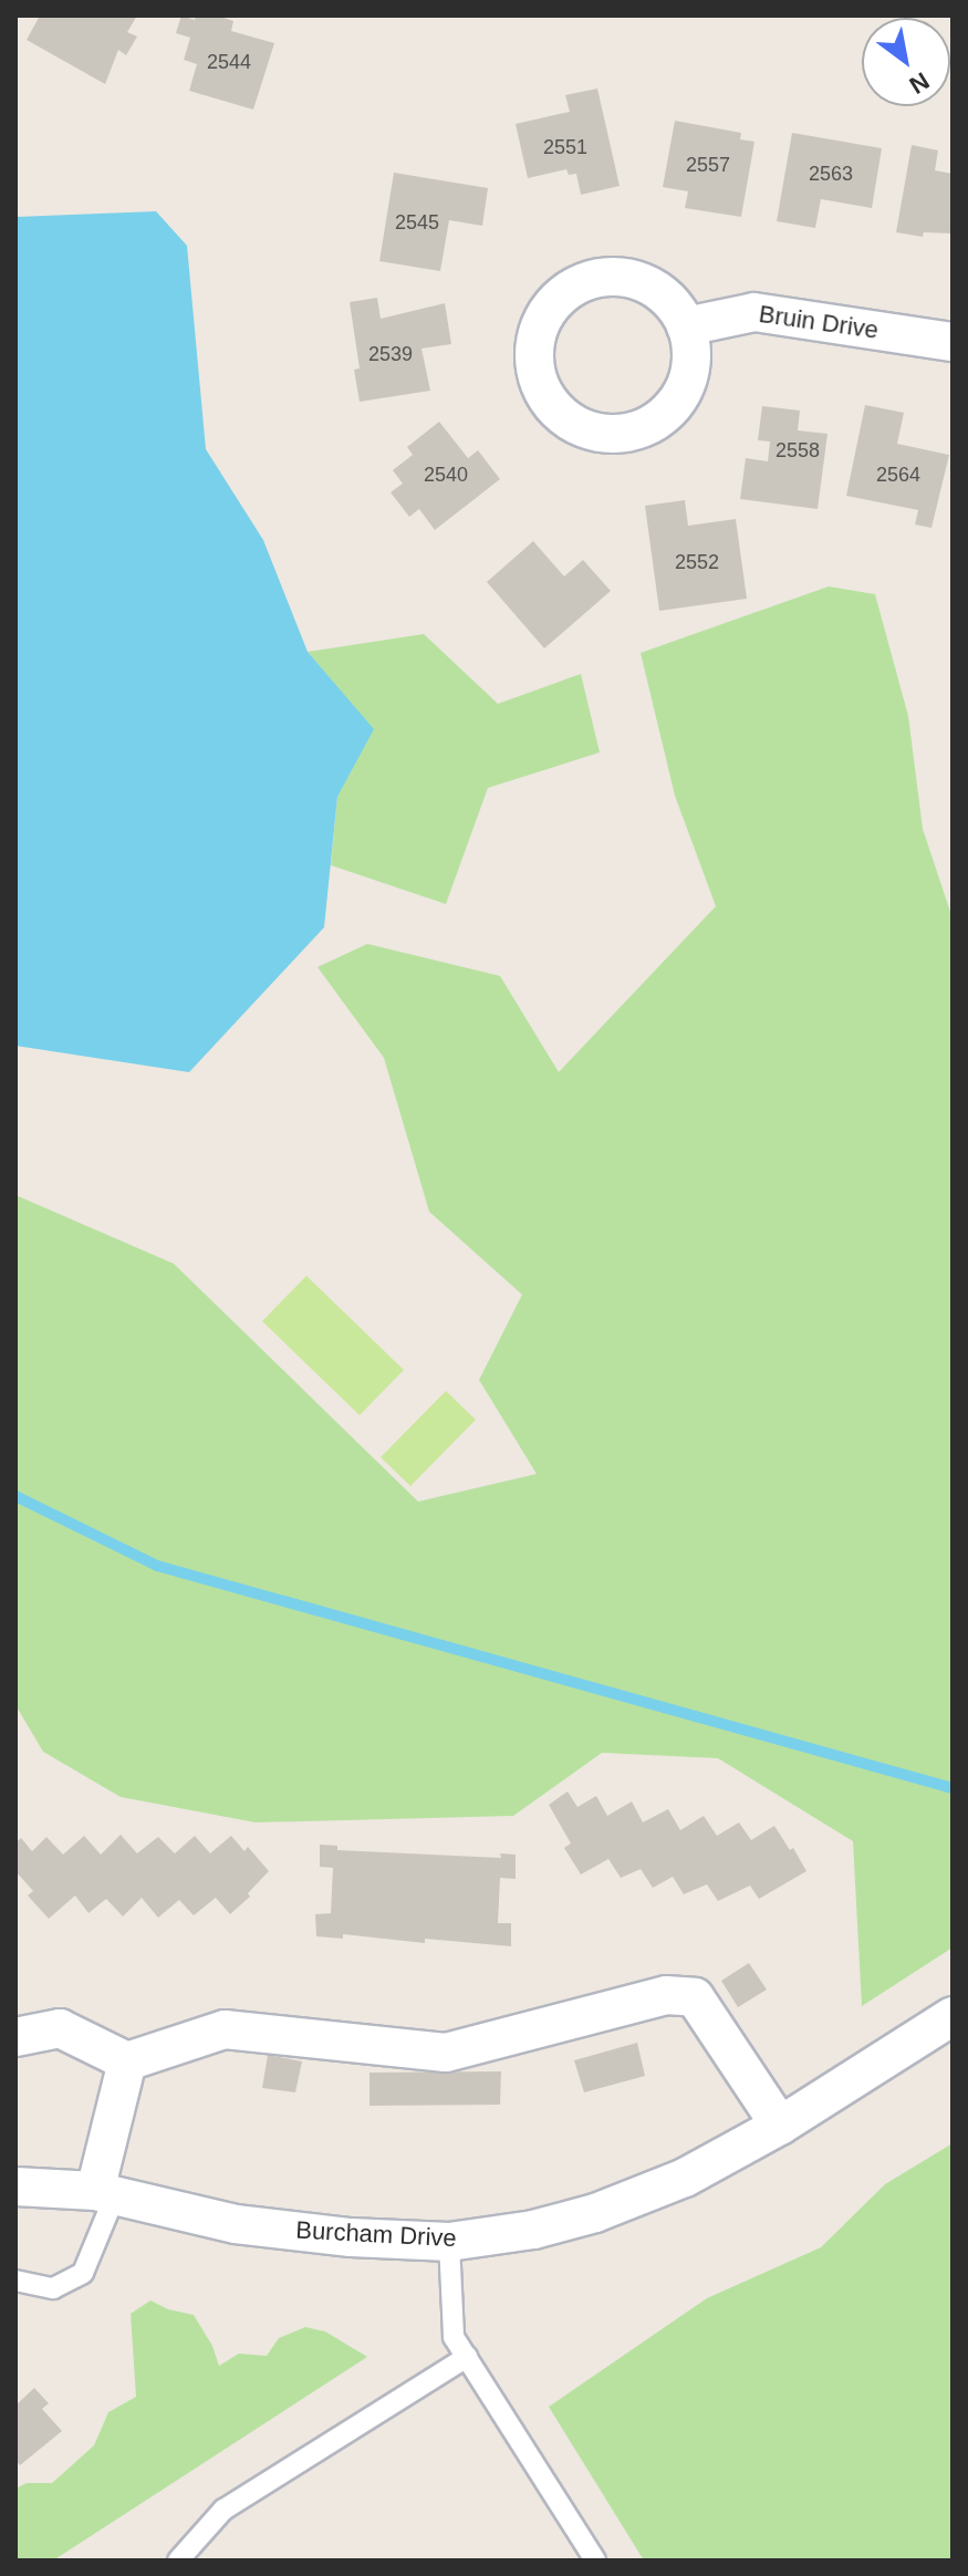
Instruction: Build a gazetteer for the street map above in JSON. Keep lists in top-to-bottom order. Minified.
{"streets":{"street":["Bruin Drive","Burcham Drive"]},"house_numbers":["2544","2551","2557","2563","2545","2539","2558","2540","2564","2552"],"north":"bottom right"}
